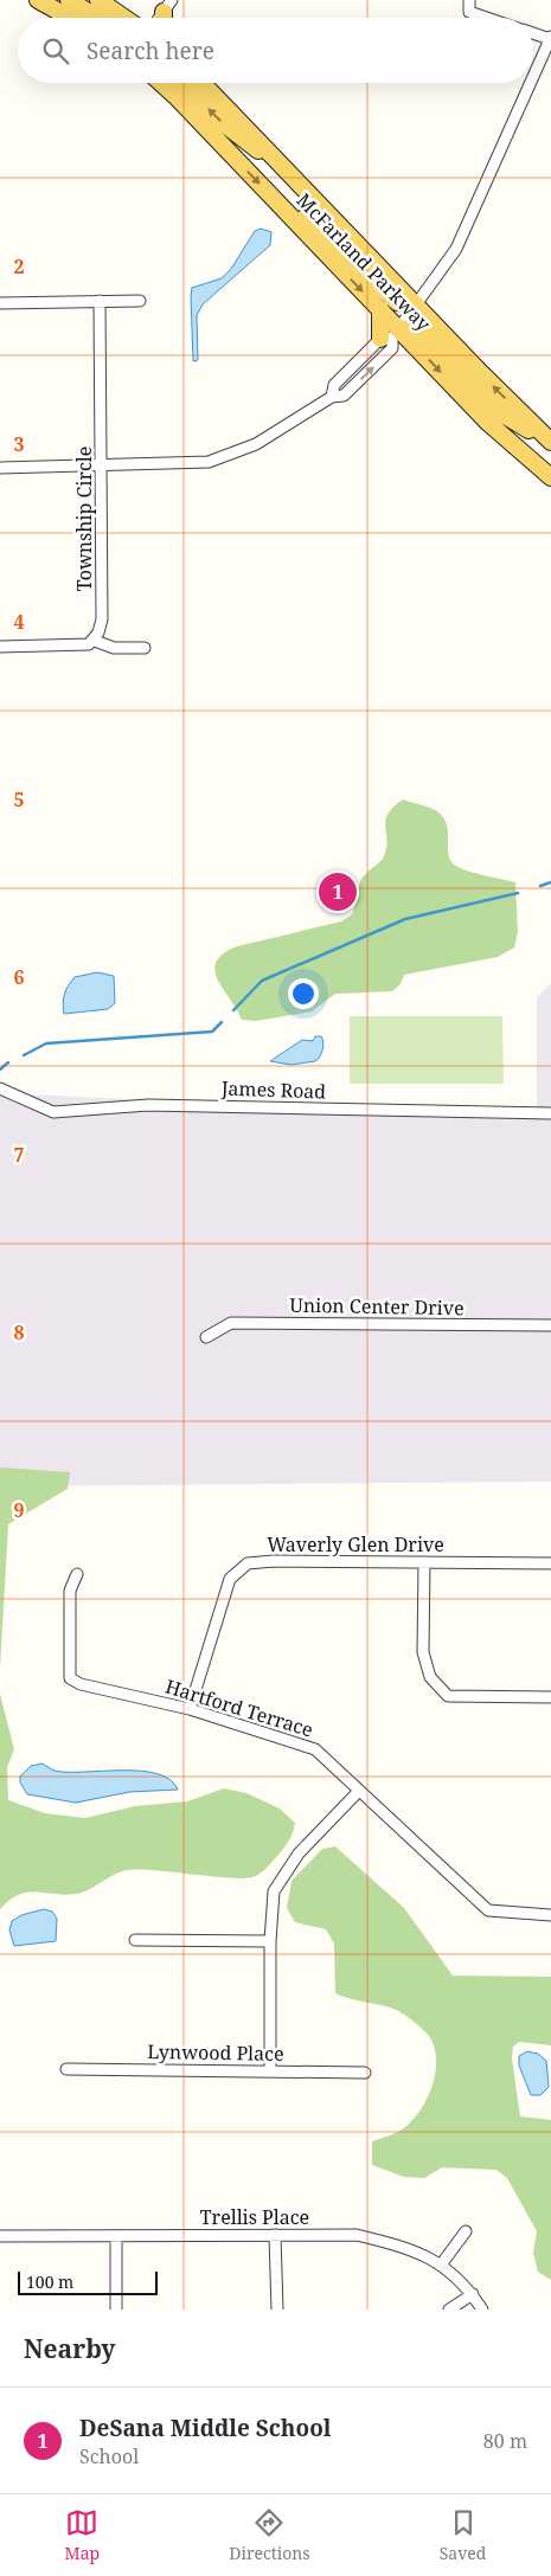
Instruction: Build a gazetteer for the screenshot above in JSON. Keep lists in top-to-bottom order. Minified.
{"streets":{"main road":["McFarland Parkway"],"street":["Township Circle","James Road","Union Center Drive","Waverly Glen Drive","Hartford Terrace","Lynwood Place","Trellis Place"]},"crossings":[["Waverly Glen Drive","Hartford Terrace"]],"scale_bar":"100 m","page":{"search":"Search here","pins":"1","scale":"100 m","heading":"Nearby","list":[{"mark":"1","name":"DeSana Middle School","note":"School","value":"80 m"}],"nav":["Map","Directions","Saved"]},"grid":{"rows":["2","3","4","5","6","7","8","9"]}}
